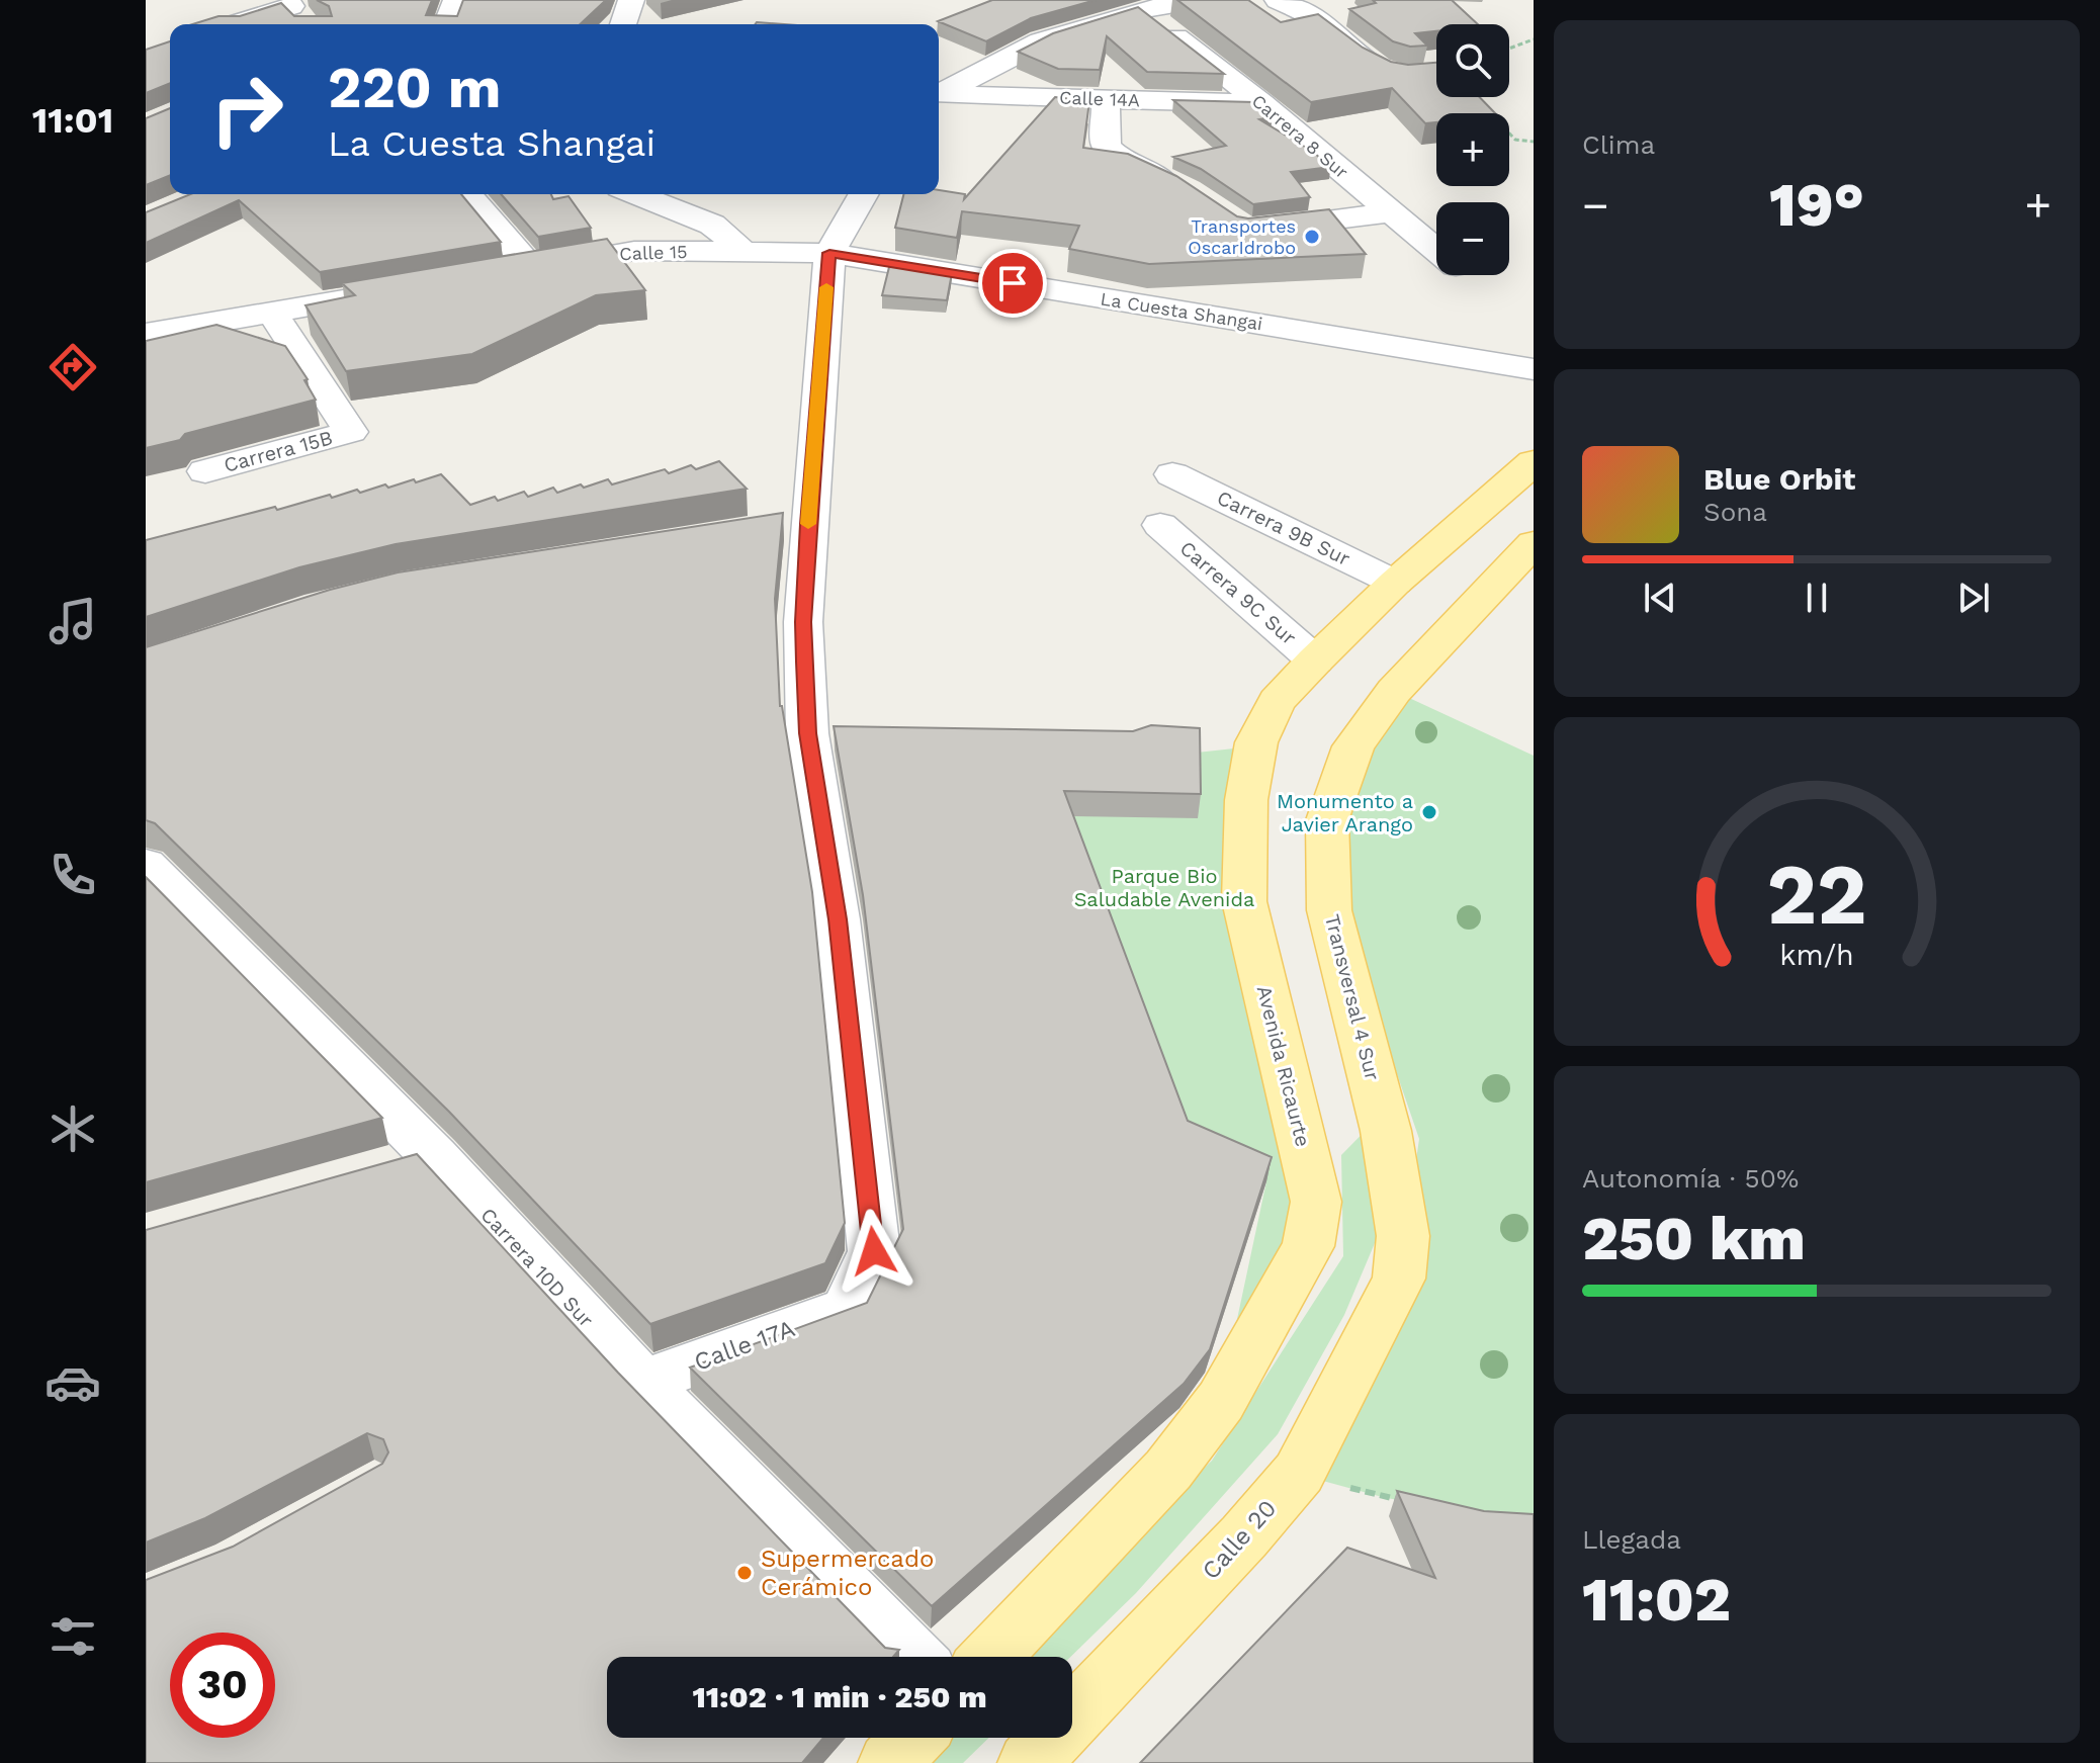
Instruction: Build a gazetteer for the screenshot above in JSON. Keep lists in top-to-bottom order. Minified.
{"streets":{"main road":["Transversal 4 Sur","Avenida Ricaurte","Calle 20"],"street":["Calle 14A","Carrera 8 Sur","Calle 15","La Cuesta Shangai","Carrera 15B","Carrera 9B Sur","Carrera 9C Sur","Carrera 10D Sur","Calle 17A"]},"crossings":[["Calle 14A","Carrera 8 Sur"],["Calle 15","La Cuesta Shangai"],["Carrera 9B Sur","Avenida Ricaurte"],["Carrera 9C Sur","Avenida Ricaurte"],["Transversal 4 Sur","Calle 20"],["Carrera 10D Sur","Calle 17A"]],"parks":["Parque Bio Saludable Avenida"],"places":["Transportes OscarIdrobo","Monumento a Javier Arango","Supermercado Cerámico"],"page":{"tabs":"11:01","tile":["Clima",["Autonomía · 50%","250 km"],["Llegada","11:02"]],"map_buttons":["+","−"],"turn":["220 m","La Cuesta Shangai"],"heat":["−","19°","+"],"song":["Blue Orbit","Sona"],"limit":"30","trip":"11:02 · 1 min · 250 m","gauge":["22","km/h"]}}
